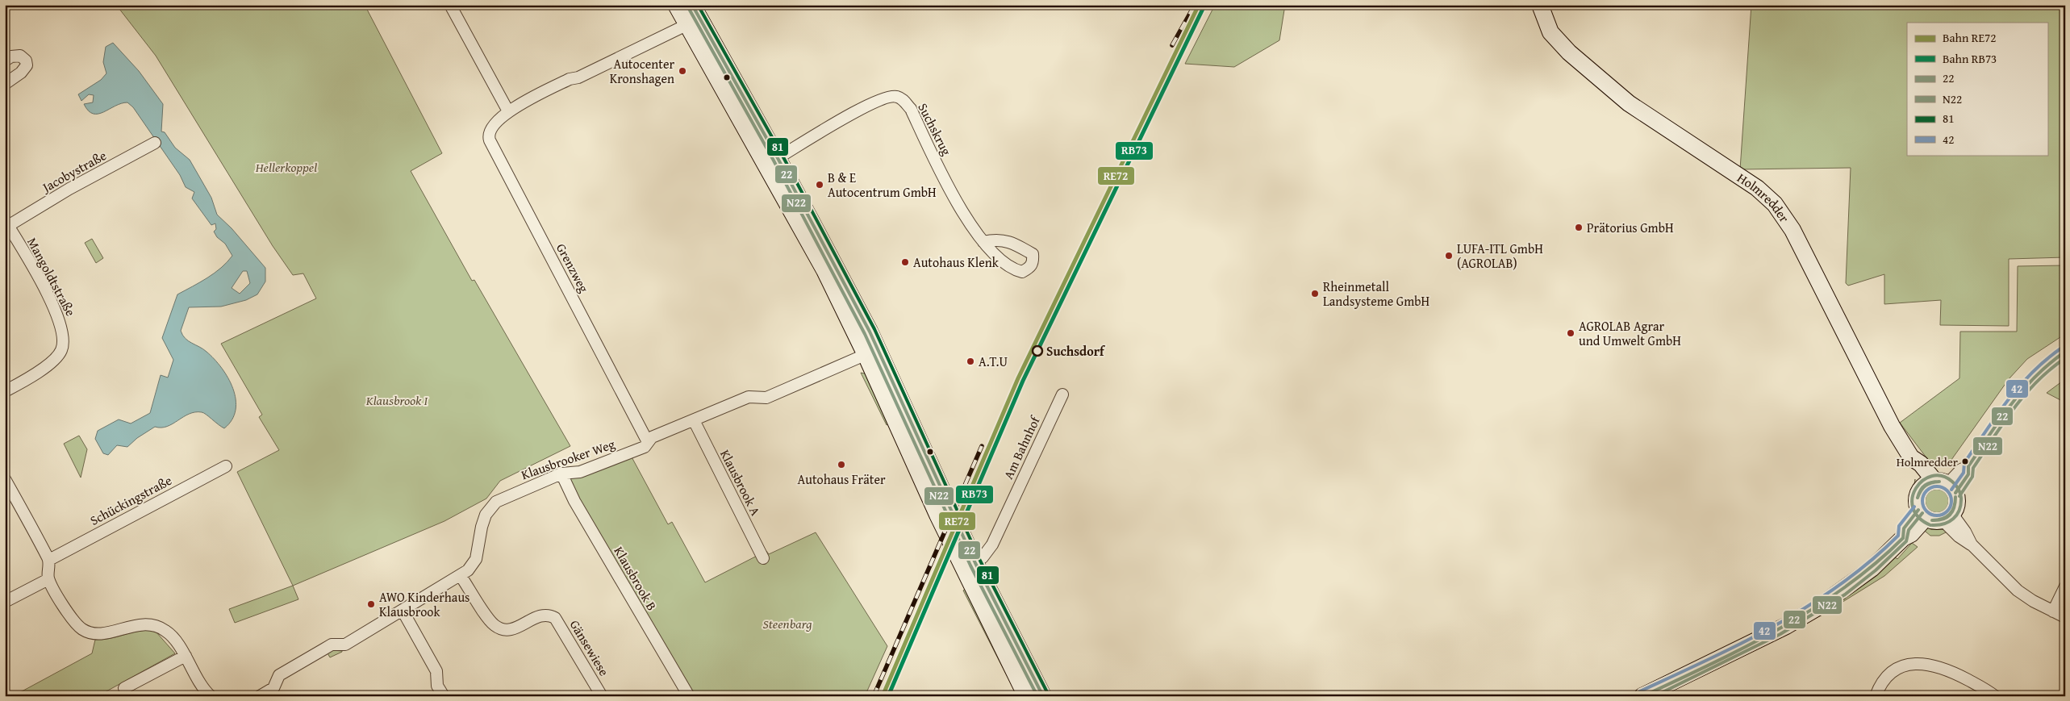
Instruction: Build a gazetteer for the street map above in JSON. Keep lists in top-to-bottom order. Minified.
{"streets":{"street":["Suchskrug","Jacobystraße","Holmredder","Grenzweg","Mangoldtstraße","Am Bahnhof","Klausbrooker Weg","Klausbrook A","Schückingstraße","Klausbrook B","Gänsewiese"]},"crossings":[["Jacobystraße","Mangoldtstraße"],["Grenzweg","Klausbrooker Weg"],["Klausbrooker Weg","Klausbrook A"],["Klausbrooker Weg","Klausbrook B"],["Klausbrooker Weg","Gänsewiese"]],"parks":["Hellerkoppel","Klausbrook I","Steenbarg"],"places":["Autocenter Kronshagen","B & E Autocentrum GmbH","Prätorius GmbH","LUFA-ITL GmbH (AGROLAB)","Autohaus Klenk","Rheinmetall Landsysteme GmbH","AGROLAB Agrar und Umwelt GmbH","Suchsdorf","A.T.U","Holmredder","Autohaus Fräter","AWO Kinderhaus Klausbrook"],"lines":["rail line RE72","transit line 22","transit line 81","rail line RB73","transit line N22","transit line 42"],"legend":["Bahn RE72","Bahn RB73","22","N22","81","42"]}
